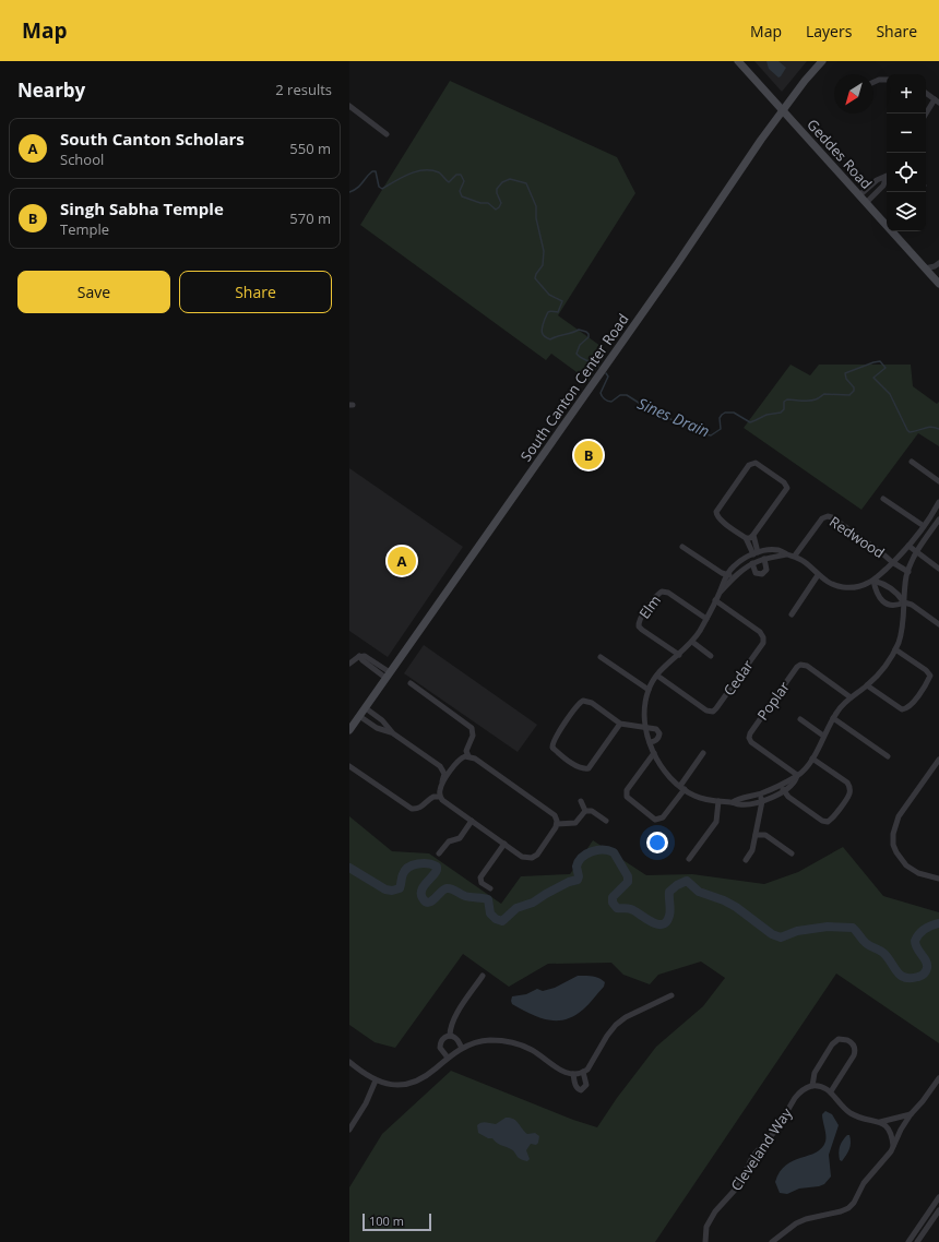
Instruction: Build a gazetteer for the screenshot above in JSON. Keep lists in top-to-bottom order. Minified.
{"streets":{"main road":["Geddes Road","South Canton Center Road"],"street":["Redwood","Elm","Cedar","Poplar","Cleveland Way"]},"crossings":[["Geddes Road","South Canton Center Road"]],"water":["Sines Drain"],"scale_bar":"100 m","north":"bottom left","page":{"header":"Map","nav":["Map","Layers","Share"],"heading":["Nearby","2 results"],"map_buttons":["+","−"],"list":[{"mark":"A","name":"South Canton Scholars","note":"School","value":"550 m"},{"mark":"B","name":"Singh Sabha Temple","note":"Temple","value":"570 m"}],"buttons":["Save","Share"],"pins":["B","A"],"scale":"100 m"}}
